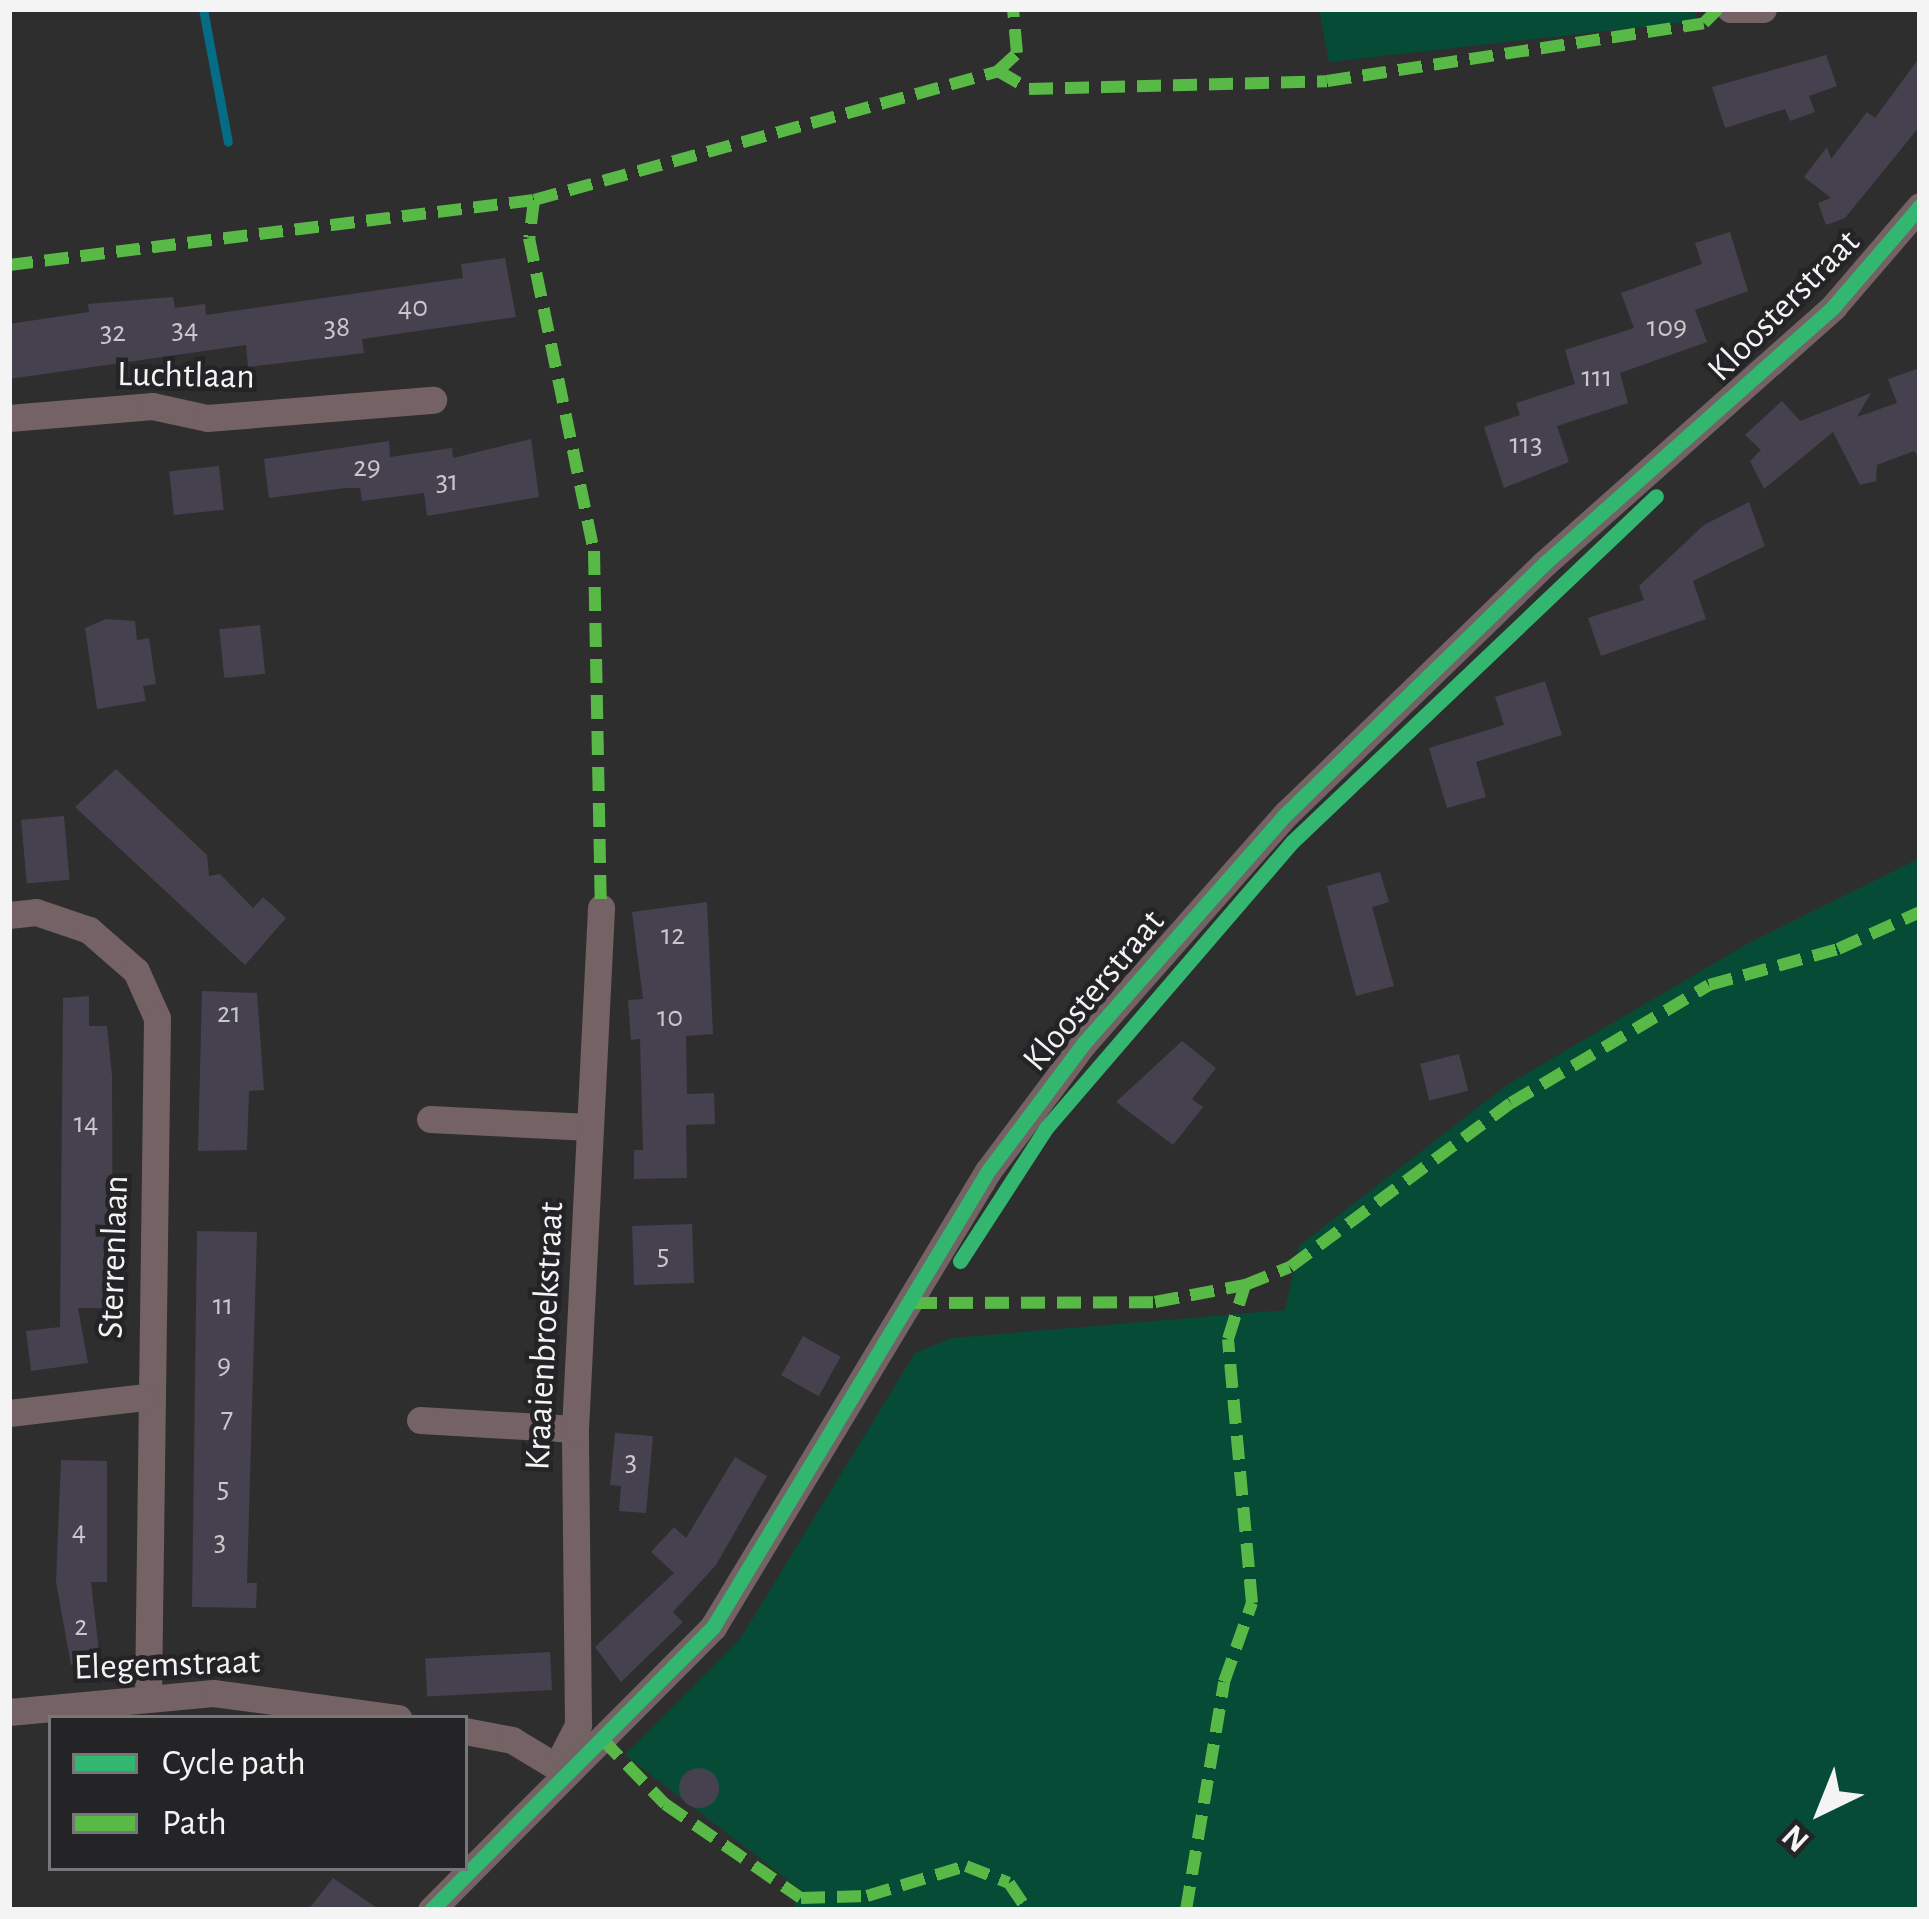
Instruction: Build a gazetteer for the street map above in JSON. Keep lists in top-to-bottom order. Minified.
{"streets":{"street":["Kloosterstraat","Luchtlaan","Sterrenlaan","Kraaienbroekstraat","Elegemstraat"]},"crossings":[["Kloosterstraat","Kraaienbroekstraat"],["Sterrenlaan","Elegemstraat"]],"house_numbers":["40","38","109","34","32","111","113","29","31","12","21","10","14","5","11","9","7","3","5","4","3","2"],"legend":["Cycle path","Path"],"north":"bottom left"}
